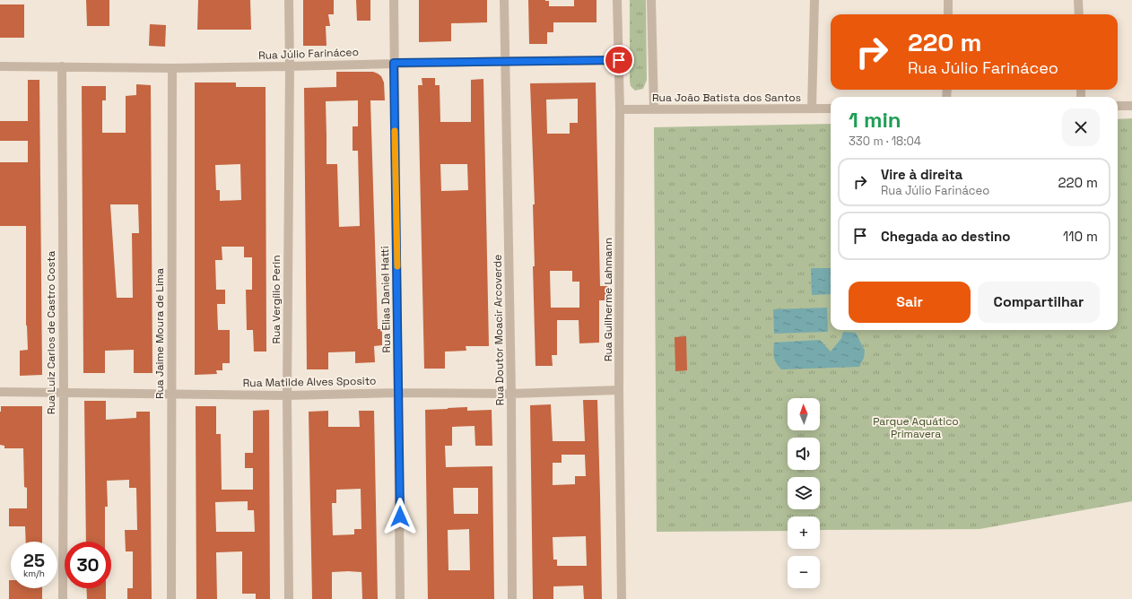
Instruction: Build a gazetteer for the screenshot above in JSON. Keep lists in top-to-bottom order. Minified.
{"streets":{"street":["Rua Júlio Farináceo","Rua João Batista dos Santos","Rua Vergílio Perin","Rua Elias Daniel Hatti","Rua Guilherme Lahmann","Rua Doutor Moacir Arcoverde","Rua Luiz Carlos de Castro Costa","Rua Jaime Moura de Lima","Rua Matilde Alves Sposito"]},"crossings":[["Rua Júlio Farináceo","Rua Vergílio Perin"],["Rua Júlio Farináceo","Rua Elias Daniel Hatti"],["Rua Júlio Farináceo","Rua Guilherme Lahmann"],["Rua Júlio Farináceo","Rua Doutor Moacir Arcoverde"],["Rua Júlio Farináceo","Rua Luiz Carlos de Castro Costa"],["Rua Júlio Farináceo","Rua Jaime Moura de Lima"],["Rua João Batista dos Santos","Rua Guilherme Lahmann"],["Rua Vergílio Perin","Rua Matilde Alves Sposito"],["Rua Elias Daniel Hatti","Rua Matilde Alves Sposito"],["Rua Guilherme Lahmann","Rua Matilde Alves Sposito"],["Rua Doutor Moacir Arcoverde","Rua Matilde Alves Sposito"],["Rua Luiz Carlos de Castro Costa","Rua Matilde Alves Sposito"],["Rua Jaime Moura de Lima","Rua Matilde Alves Sposito"]],"parks":["Parque Aquático Primavera"],"north":"top","page":{"turn":["220 m","Rua Júlio Farináceo"],"heading":["1 min","330 m · 18:04"],"list":[{"name":"Vire à direita","note":"Rua Júlio Farináceo","value":"220 m"},{"name":"Chegada ao destino","value":"110 m"}],"buttons":["Sair","Compartilhar"],"map_buttons":["+","−"],"speed":"25 km/h","limit":"30"}}
